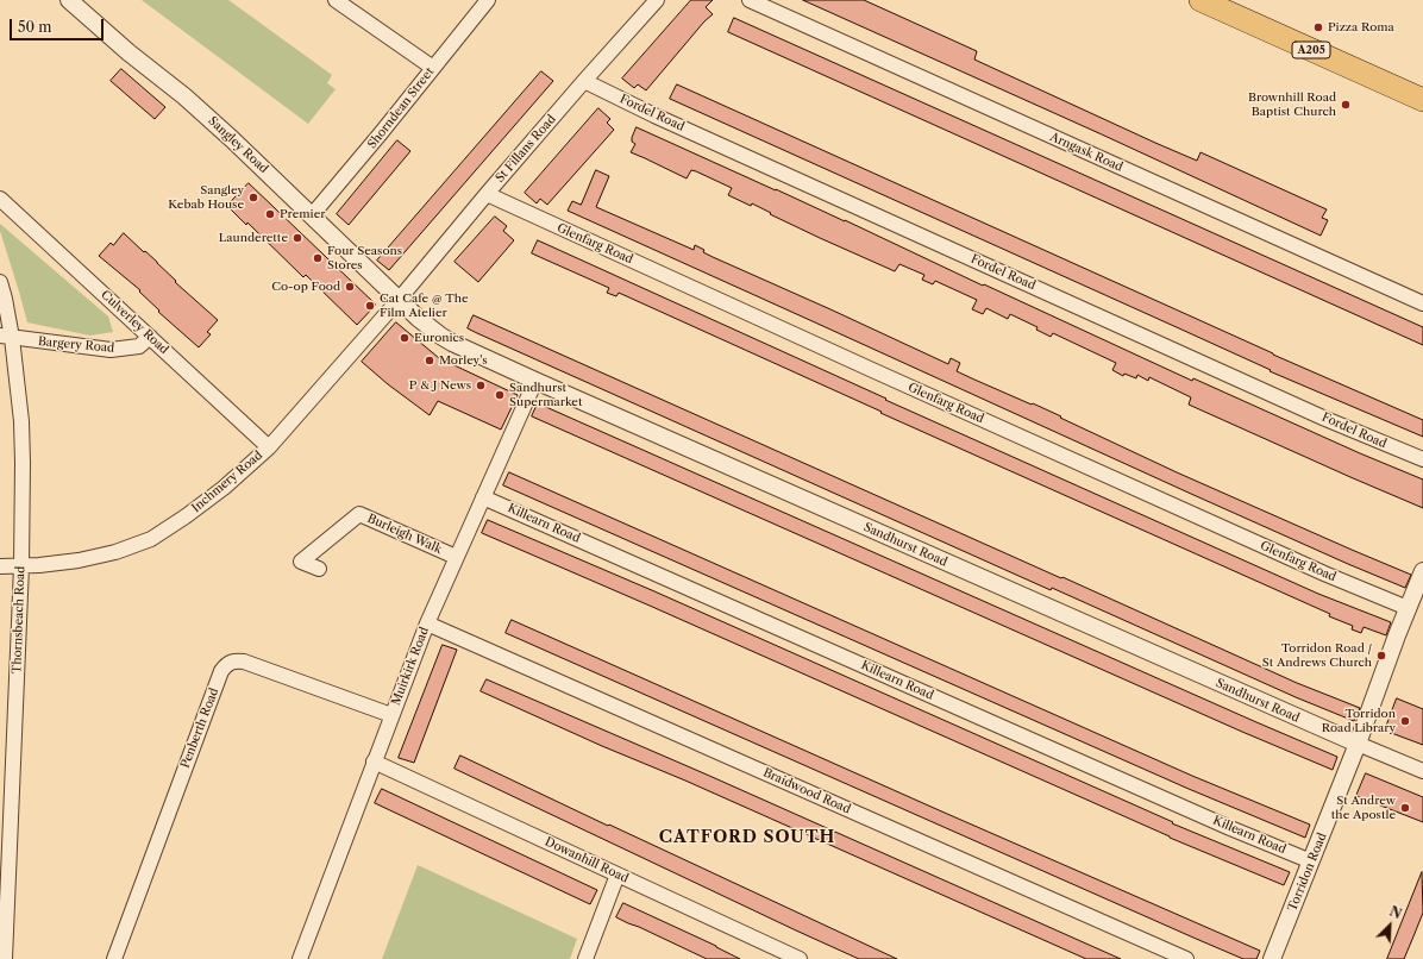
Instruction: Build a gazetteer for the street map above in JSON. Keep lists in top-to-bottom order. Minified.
{"streets":{"highway":["A205"],"street":["Shorndean Street","Fordel Road","Sangley Road","St Fillans Road","Arngask Road","Glenfarg Road","Culverley Road","Bargery Road","Inchmery Road","Killearn Road","Burleigh Walk","Sandhurst Road","Thornsbeach Road","Muirkirk Road","Penberth Road","Braidwood Road","Dowanhill Road","Torridon Road"]},"crossings":[["Shorndean Street","Sangley Road"],["Fordel Road","St Fillans Road"],["Sangley Road","St Fillans Road"],["Sangley Road","Inchmery Road"],["Sangley Road","Sandhurst Road"],["St Fillans Road","Glenfarg Road"],["St Fillans Road","Inchmery Road"],["St Fillans Road","Sandhurst Road"],["Glenfarg Road","Torridon Road"],["Culverley Road","Bargery Road"],["Culverley Road","Inchmery Road"],["Bargery Road","Thornsbeach Road"],["Inchmery Road","Sandhurst Road"],["Inchmery Road","Thornsbeach Road"],["Killearn Road","Muirkirk Road"],["Killearn Road","Torridon Road"],["Burleigh Walk","Muirkirk Road"],["Sandhurst Road","Muirkirk Road"],["Sandhurst Road","Torridon Road"],["Muirkirk Road","Penberth Road"],["Muirkirk Road","Braidwood Road"],["Muirkirk Road","Dowanhill Road"]],"districts":["CATFORD SOUTH"],"places":["Pizza Roma","Brownhill Road Baptist Church","Sangley Kebab House","Premier","Launderette","Four Seasons Stores","Co-op Food","Cat Cafe @ The Film Atelier","Euronics","Morley's","P & J News","Sandhurst Supermarket","Torridon Road / St Andrews Church","Torridon Road Library","St Andrew the Apostle"],"scale_bar":"50 m","north":"top right"}
